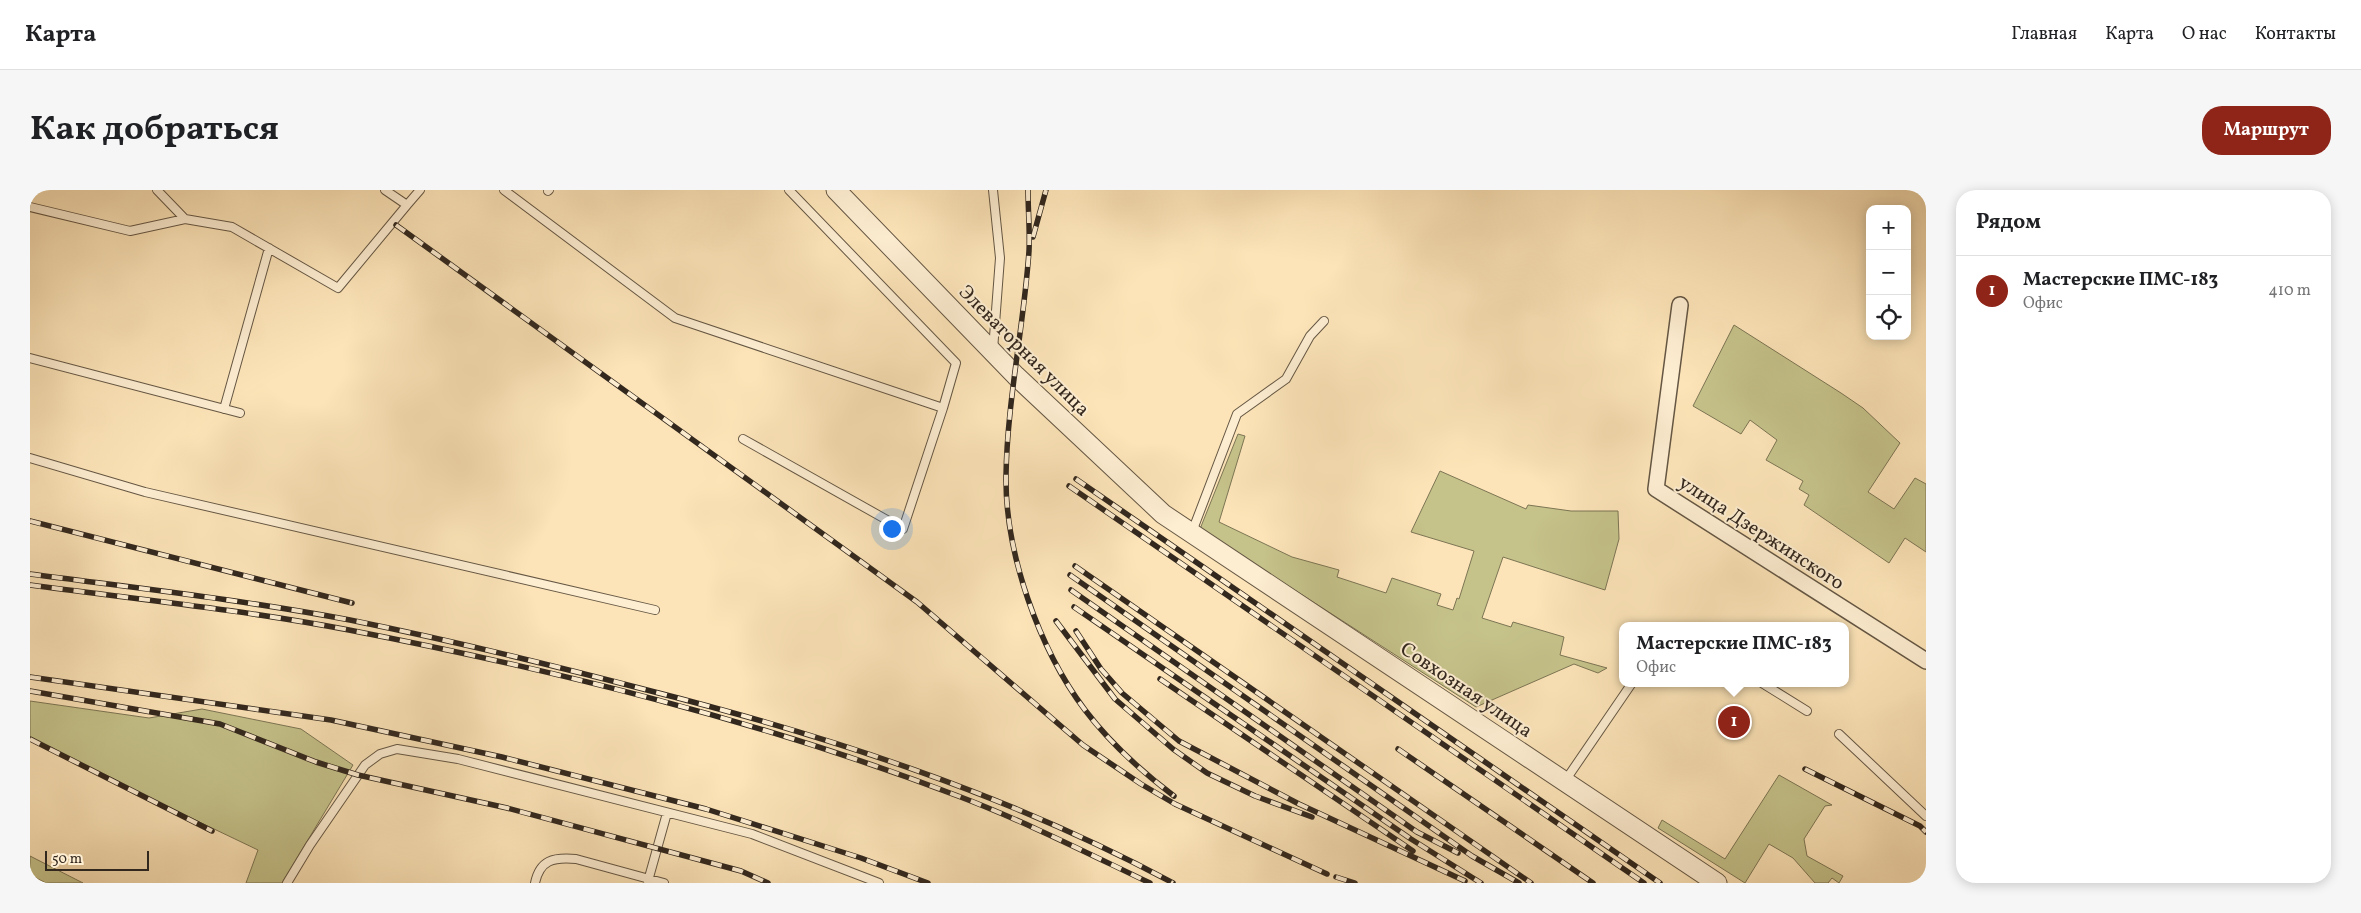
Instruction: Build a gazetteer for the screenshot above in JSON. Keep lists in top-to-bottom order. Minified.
{"streets":{"street":["Элеваторная улица","улица Дзержинского","Совхозная улица"]},"crossings":[["Элеваторная улица","Совхозная улица"]],"scale_bar":"50 m","page":{"header":"Карта","nav":["Главная","Карта","О нас","Контакты"],"title":"Как добраться","buttons":"Маршрут","heading":"Рядом","map_buttons":["+","−"],"list":[{"mark":"1","name":"Мастерские ПМС-183","note":"Офис","value":"410 m"}],"popup":["Мастерские ПМС-183","Офис"],"pins":"1","scale":"50 m"}}
